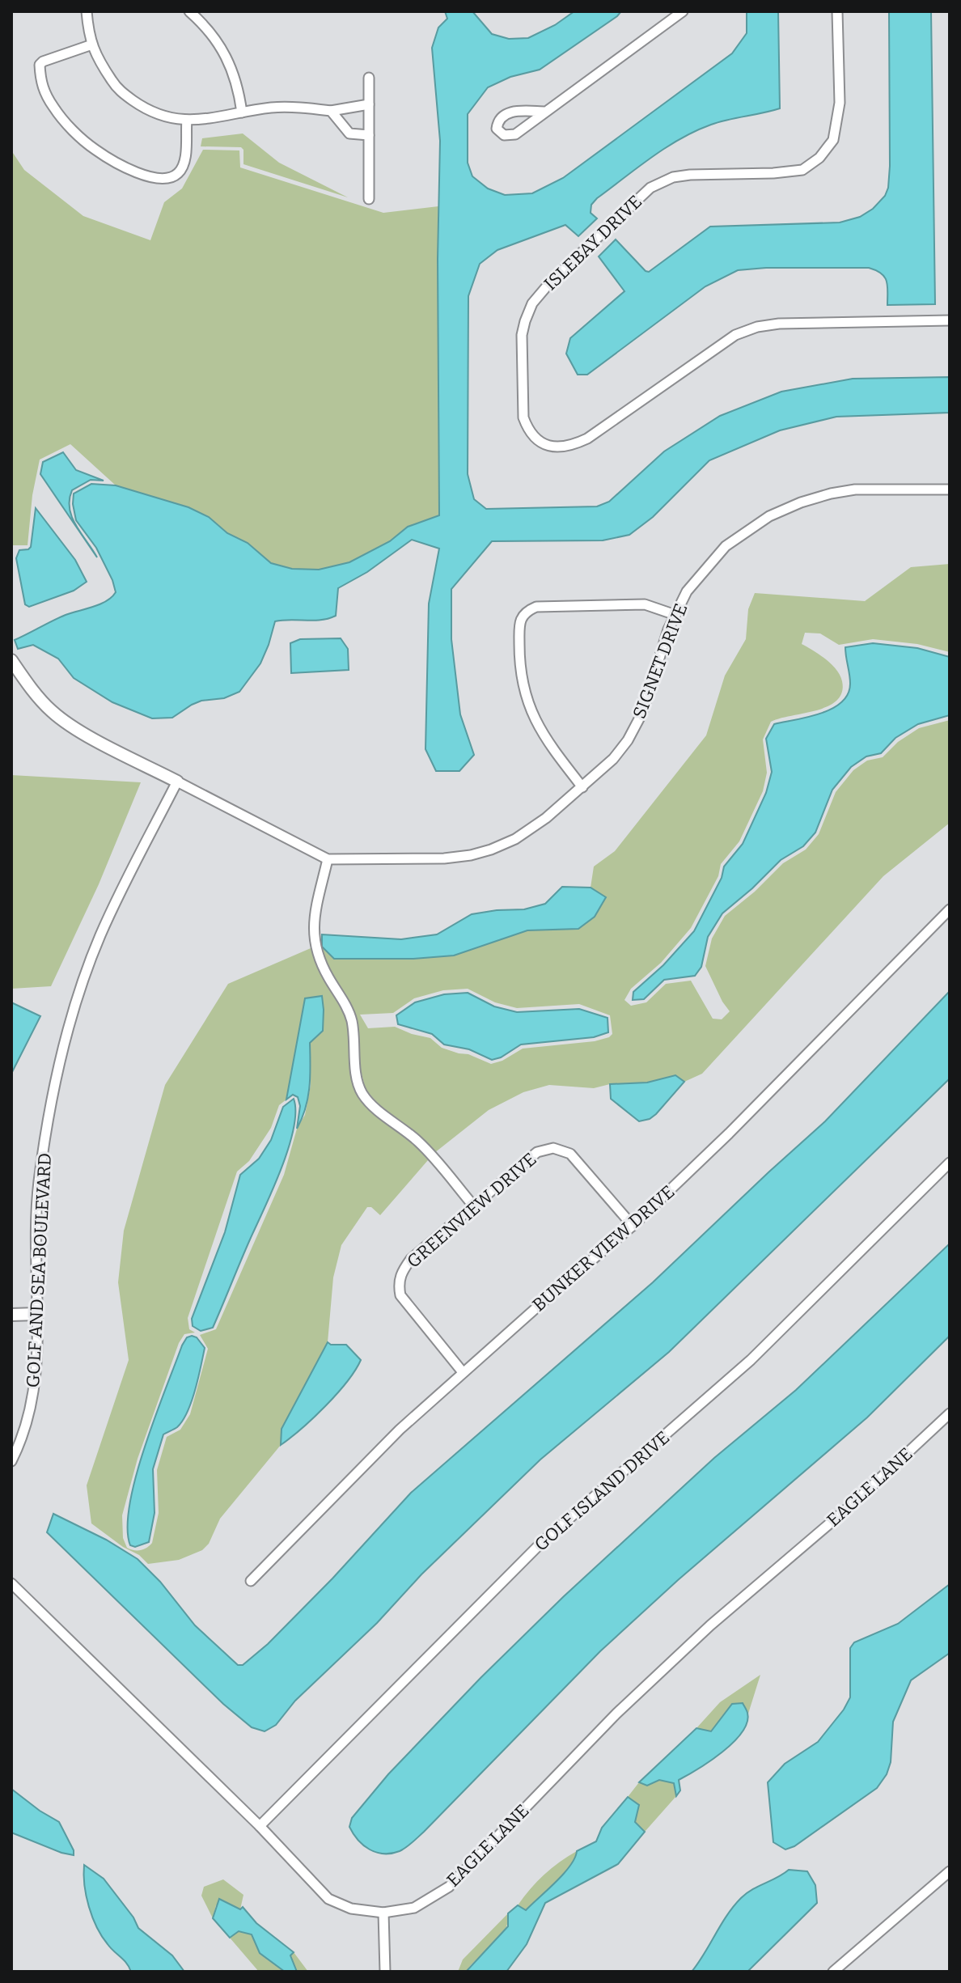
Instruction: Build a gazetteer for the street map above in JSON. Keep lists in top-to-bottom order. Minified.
{"streets":{"street":["ISLEBAY DRIVE","SIGNET DRIVE","GREENVIEW DRIVE","BUNKER VIEW DRIVE","GOLF AND SEA BOULEVARD","EAGLE LANE","GOLF ISLAND DRIVE"]},"crossings":[["SIGNET DRIVE","GOLF AND SEA BOULEVARD"],["GREENVIEW DRIVE","BUNKER VIEW DRIVE"],["EAGLE LANE","GOLF ISLAND DRIVE"]]}
